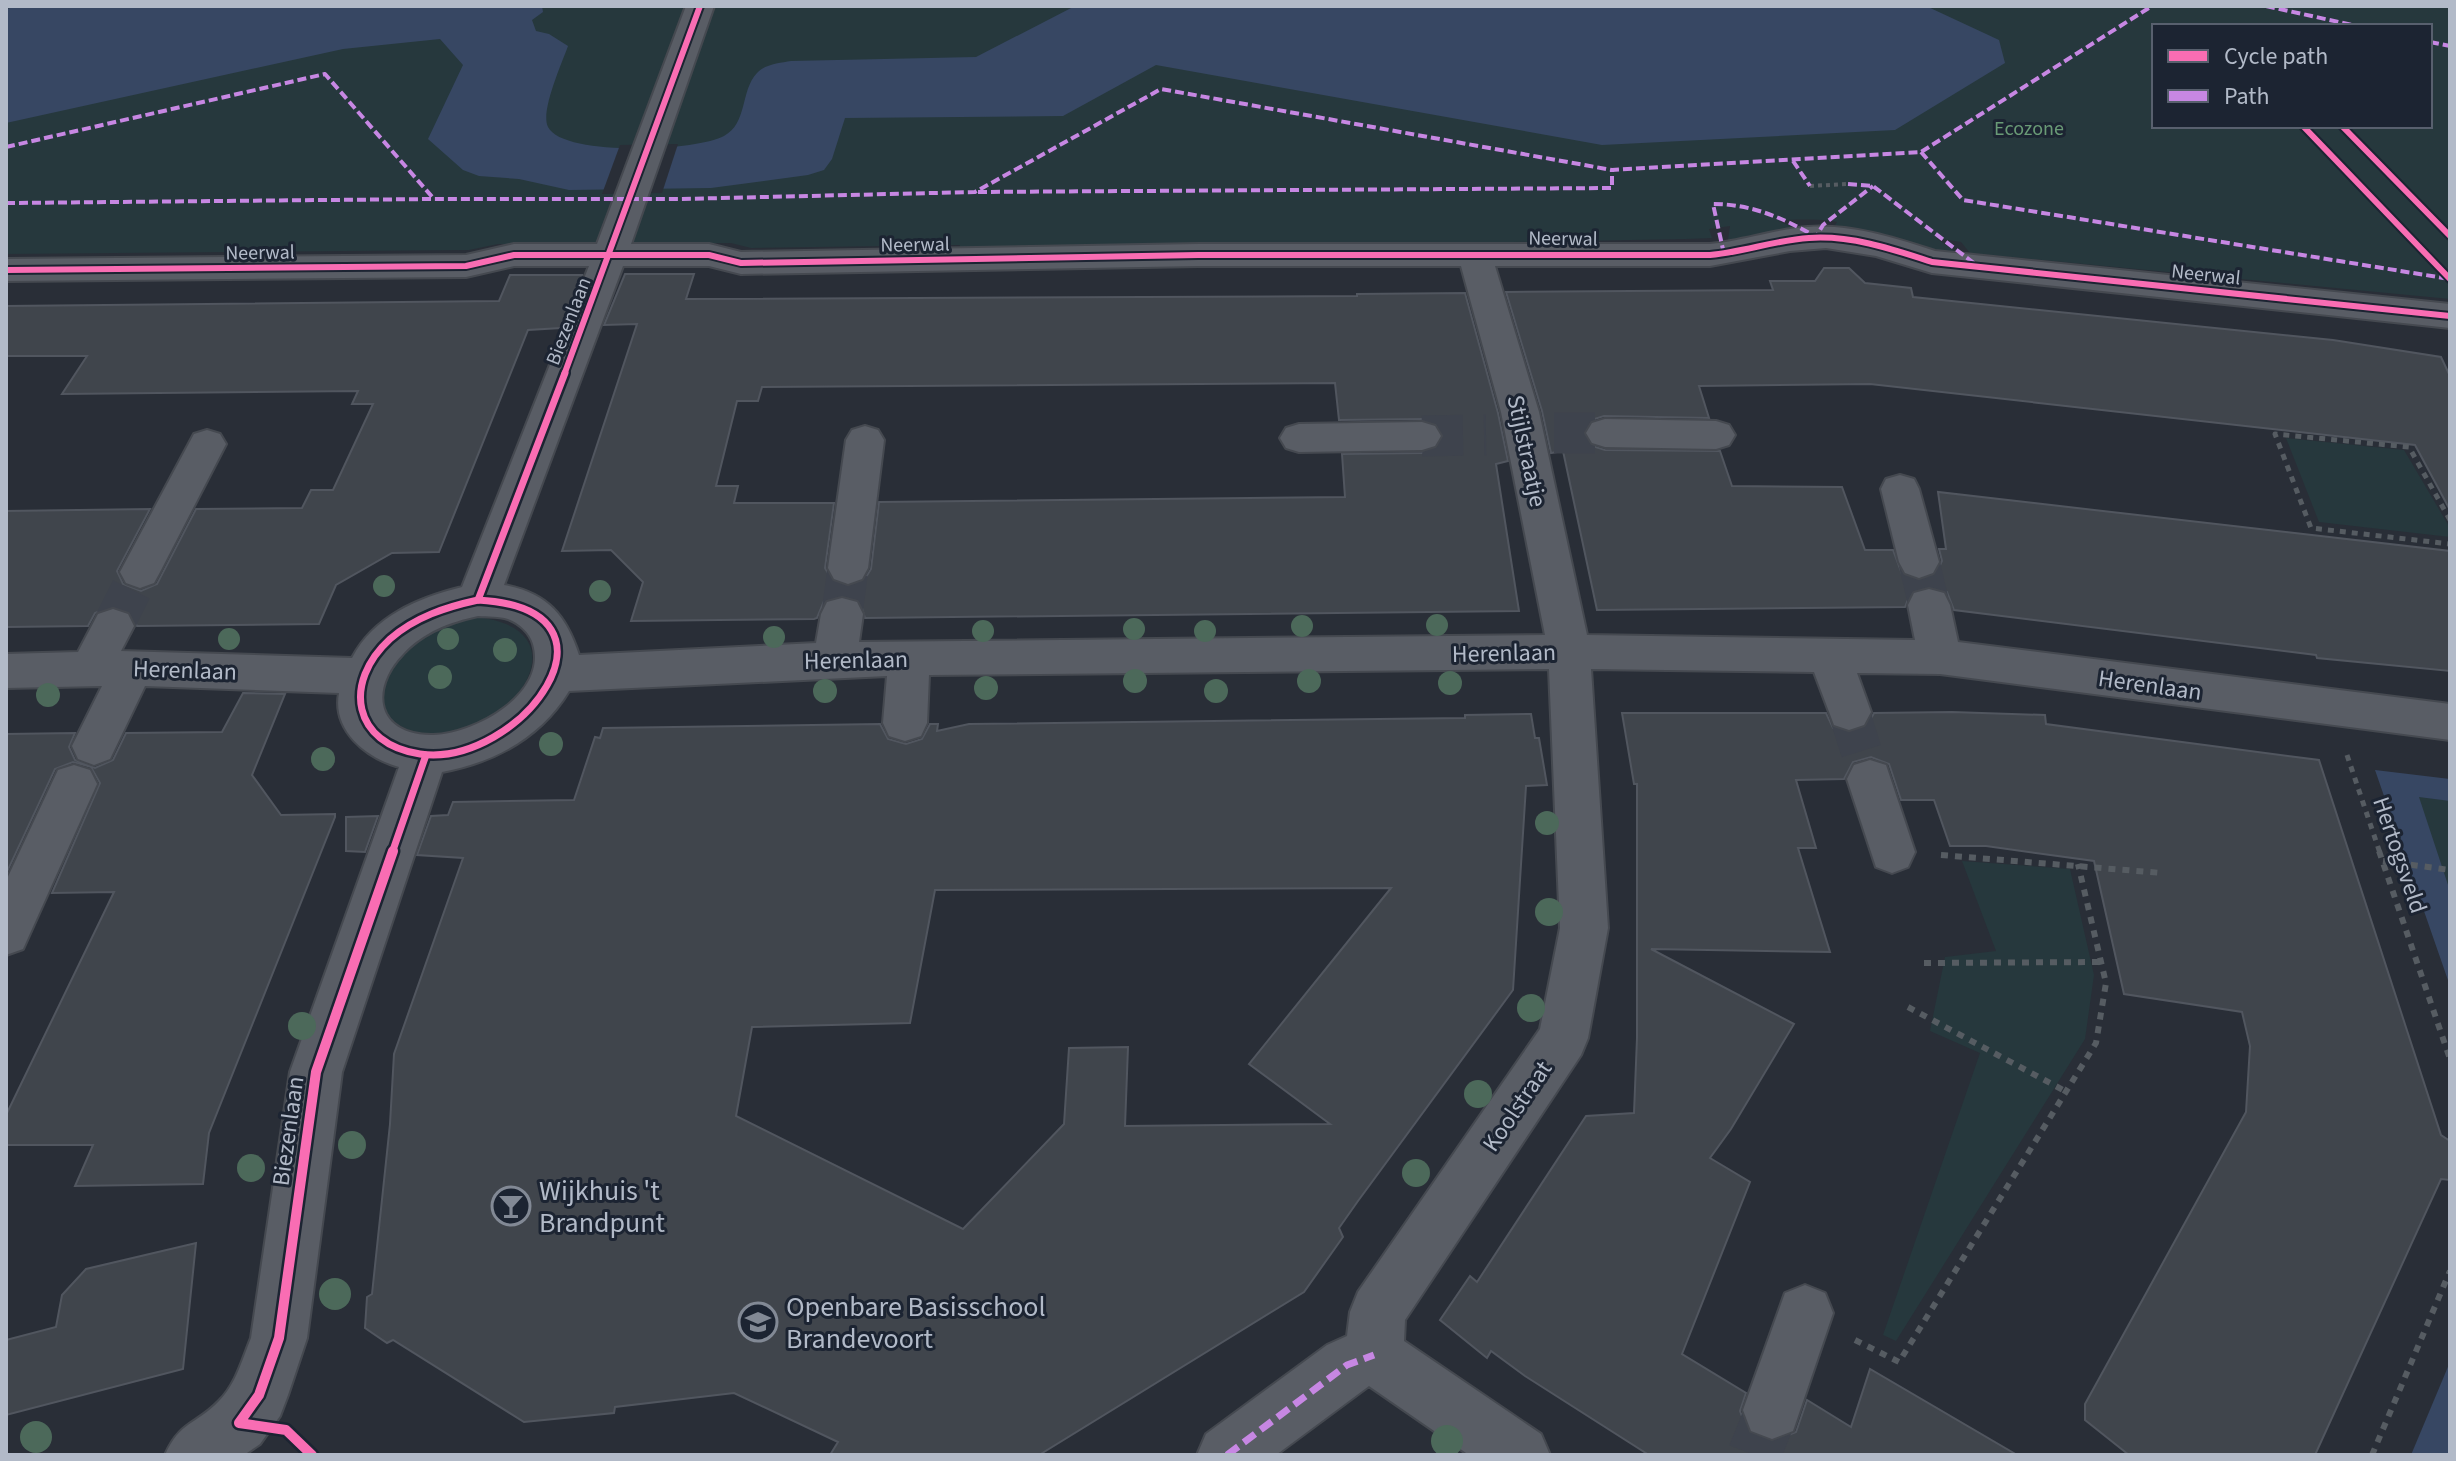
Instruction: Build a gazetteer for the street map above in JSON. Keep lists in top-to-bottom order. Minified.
{"streets":{"street":["Neerwal","Biezenlaan","Stijlstraatje","Herenlaan","Koolstraat"],"path":["Hertogsveld"]},"crossings":[["Neerwal","Biezenlaan"],["Neerwal","Stijlstraatje"],["Biezenlaan","Herenlaan"],["Stijlstraatje","Herenlaan"],["Stijlstraatje","Koolstraat"],["Herenlaan","Hertogsveld"],["Herenlaan","Koolstraat"]],"parks":["Ecozone"],"places":{"bar":["Wijkhuis 't Brandpunt"],"school or university":["Openbare Basisschool Brandevoort"]},"legend":["Cycle path","Path"]}
